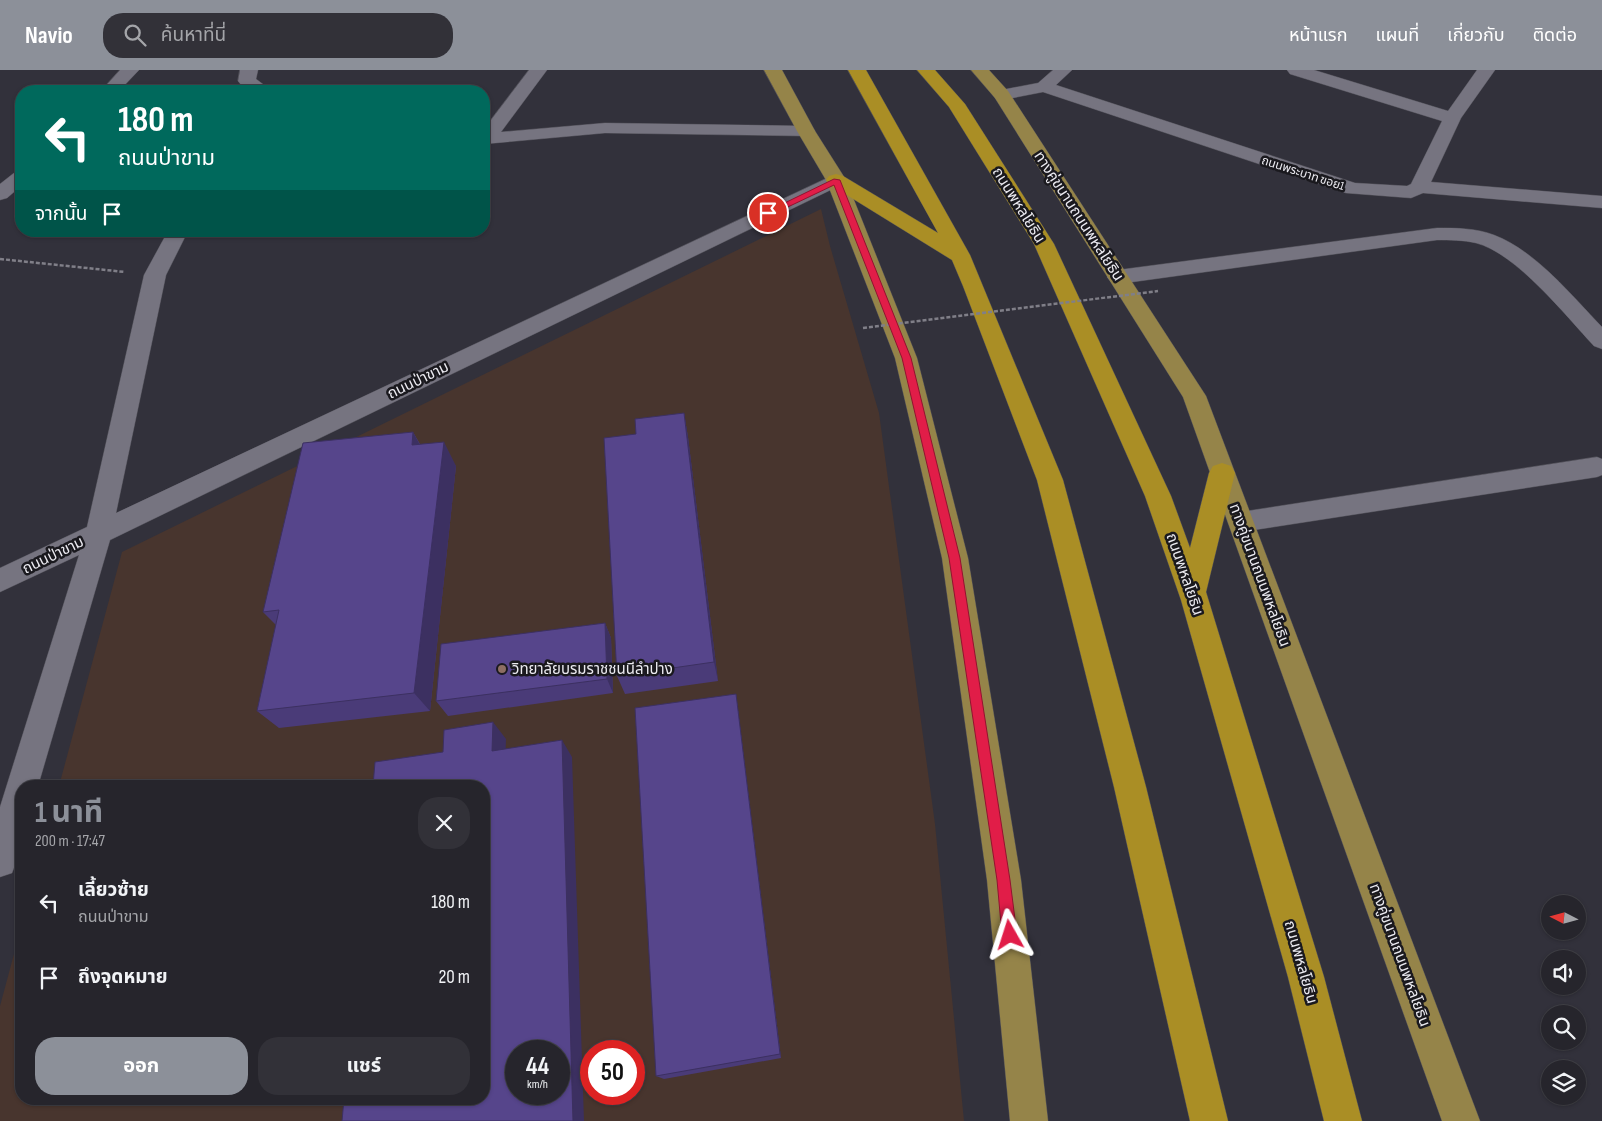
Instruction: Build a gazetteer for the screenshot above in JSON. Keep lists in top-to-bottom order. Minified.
{"streets":{"highway":["ถนนพหลโยธิน"],"main road":["ทางคู่ขนานถนนพหลโยธิน"],"street":["ถนนพระบาท ฃอย1","ถนนป่าขาม"]},"places":["วิทยาลัยบรมราชชนนีลำปาง"],"north":"left","page":{"header":"Navio","search":"ค้นหาที่นี่","nav":["หน้าแรก","แผนที่","เกี่ยวกับ","ติดต่อ"],"turn":["180 m","ถนนป่าขาม"],"then":"จากนั้น","heading":["1 นาที","200 m · 17:47"],"list":[{"name":"เลี้ยวซ้าย","note":"ถนนป่าขาม","value":"180 m"},{"name":"ถึงจุดหมาย","value":"20 m"}],"buttons":["ออก","แชร์"],"speed":"44 km/h","limit":"50"}}
